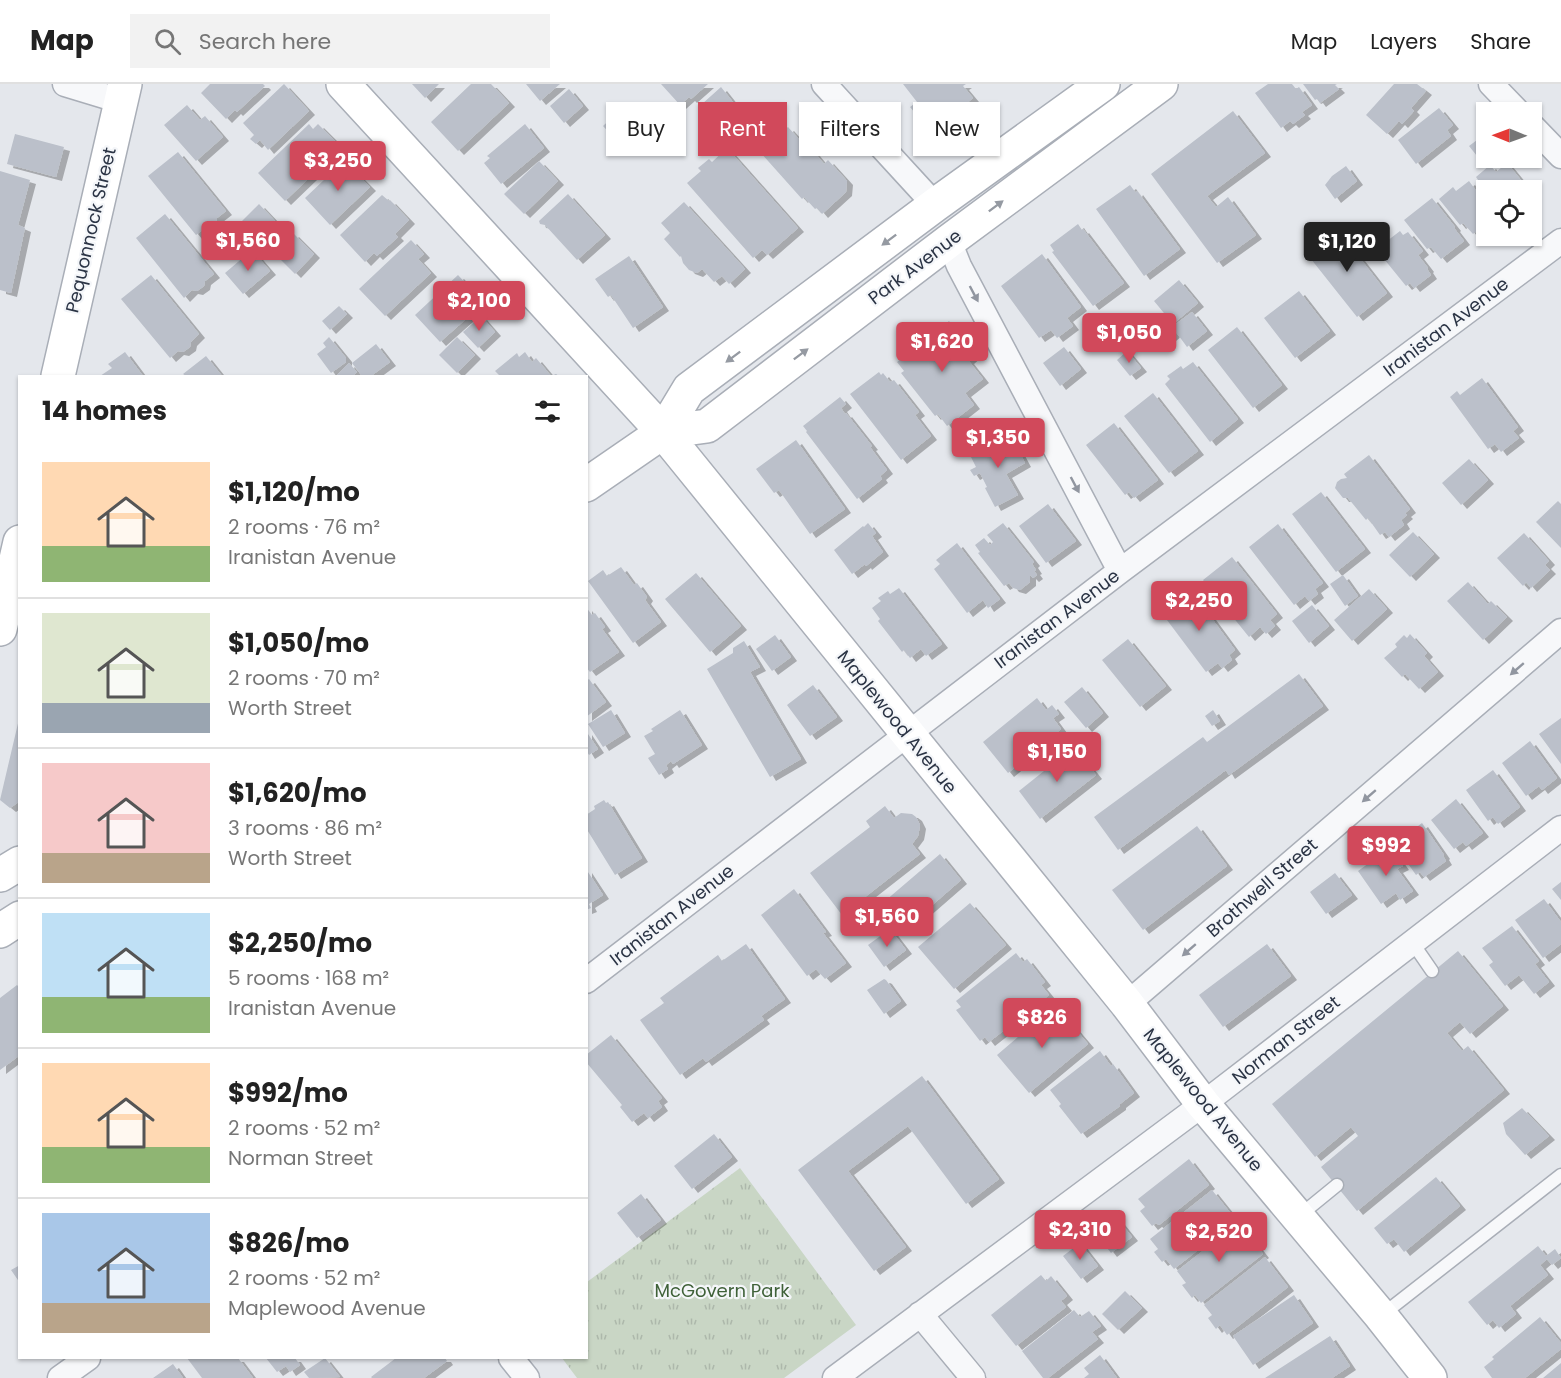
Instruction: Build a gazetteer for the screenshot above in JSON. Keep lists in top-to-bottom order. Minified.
{"streets":{"street":["Pequonnock Street","Park Avenue","Iranistan Avenue","Maplewood Avenue","Brothwell Street","Norman Street"]},"crossings":[["Park Avenue","Maplewood Avenue"],["Iranistan Avenue","Maplewood Avenue"],["Maplewood Avenue","Brothwell Street"],["Maplewood Avenue","Norman Street"]],"one_way":["Brothwell Street"],"parks":["McGovern Park"],"north":"left","page":{"header":"Map","search":"Search here","nav":["Map","Layers","Share"],"chip":["Buy","Rent","Filters","New"],"price":["$3,250","$1,560","$1,120","$2,100","$1,050","$1,620","$1,350","$2,250","$1,150","$992","$1,560","$826","$2,310","$2,520"],"heading":"14 homes","list":[{"name":"$1,120/mo","note":"2 rooms · 76 m² · Iranistan Avenue"},{"name":"$1,050/mo","note":"2 rooms · 70 m² · Worth Street"},{"name":"$1,620/mo","note":"3 rooms · 86 m² · Worth Street"},{"name":"$2,250/mo","note":"5 rooms · 168 m² · Iranistan Avenue"},{"name":"$992/mo","note":"2 rooms · 52 m² · Norman Street"},{"name":"$826/mo","note":"2 rooms · 52 m² · Maplewood Avenue"}]}}
